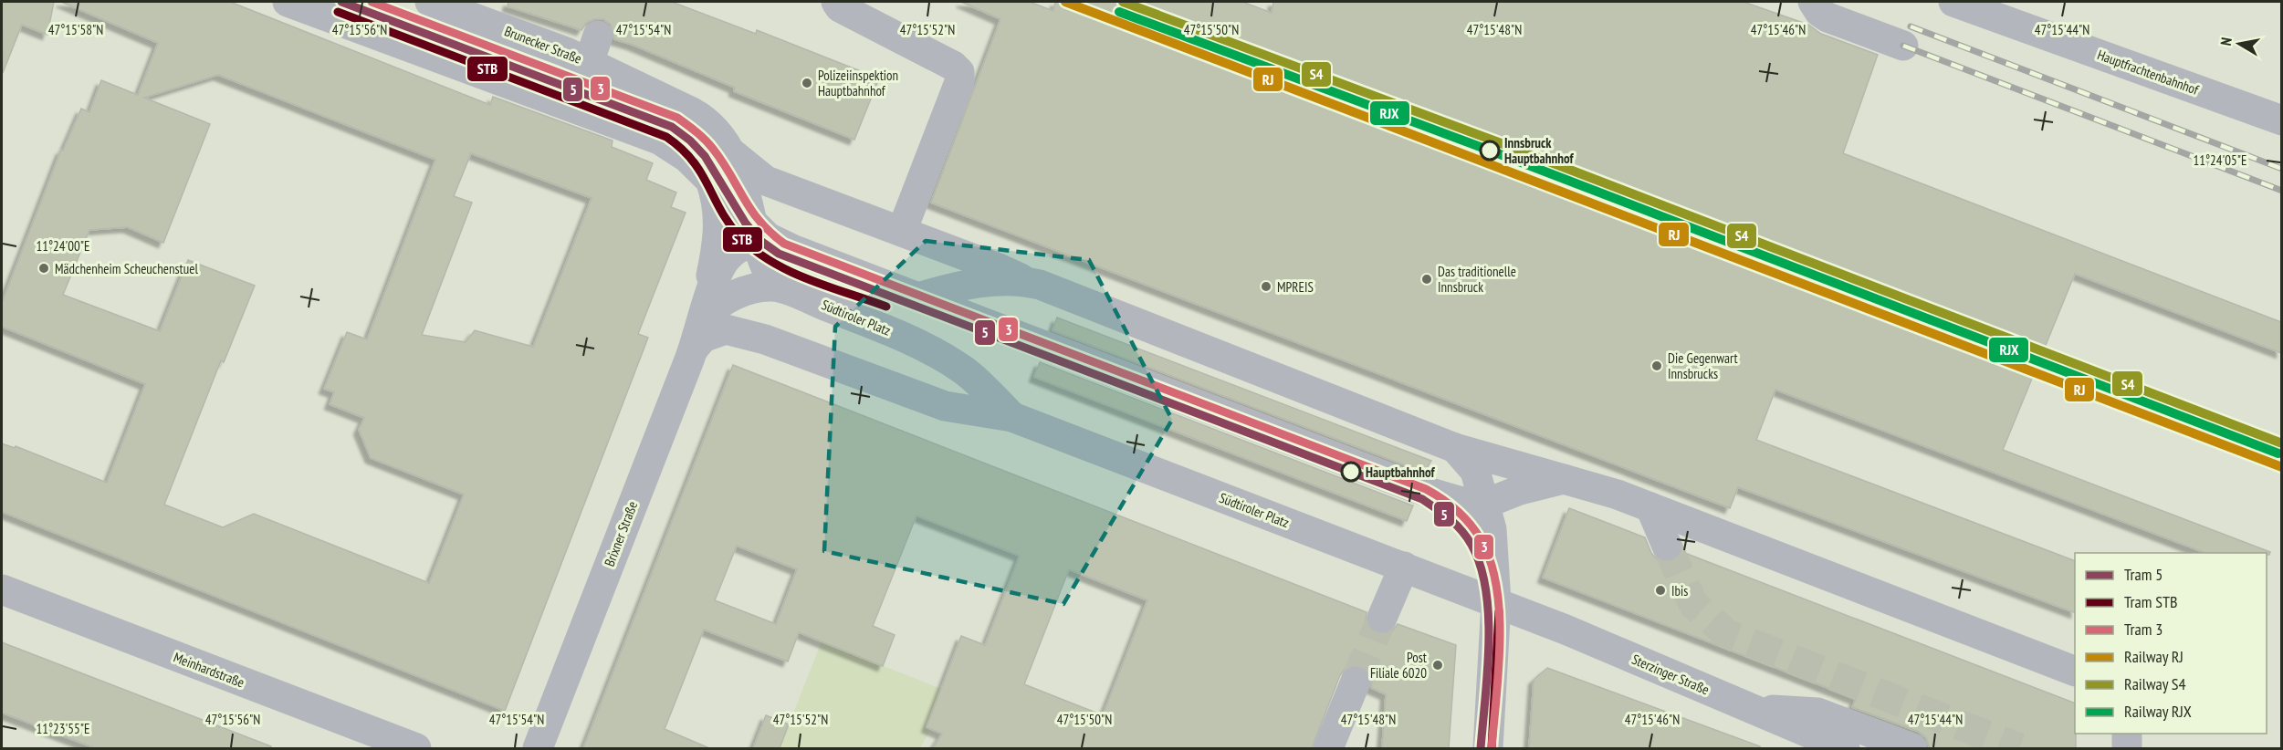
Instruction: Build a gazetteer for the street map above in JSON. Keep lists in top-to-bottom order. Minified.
{"streets":{"street":["Brunecker Straße","Hauptfrachtenbahnhof","Südtiroler Platz","Brixner Straße","Meinhardstraße","Sterzinger Straße"]},"crossings":[["Südtiroler Platz","Brixner Straße"],["Südtiroler Platz","Sterzinger Straße"]],"places":["Polizeiinspektion Hauptbahnhof","Innsbruck Hauptbahnhof","Mädchenheim Scheuchenstuel","Das traditionelle Innsbruck","MPREIS","Die Gegenwart Innsbrucks","Hauptbahnhof","Ibis","Post Filiale 6020"],"lines":["tram line 5","tram line 3","rail line RJ","rail line S4","tram line STB","rail line RJX"],"legend":["Tram 5","Tram STB","Tram 3","Railway RJ","Railway S4","Railway RJX"],"north":"left","coordinates":["47°15'56\"N","47°15'54\"N","47°15'52\"N","47°15'50\"N","47°15'58\"N","47°15'48\"N","47°15'46\"N","47°15'44\"N","11°24'05\"E","11°24'00\"E","11°23'55\"E"]}
